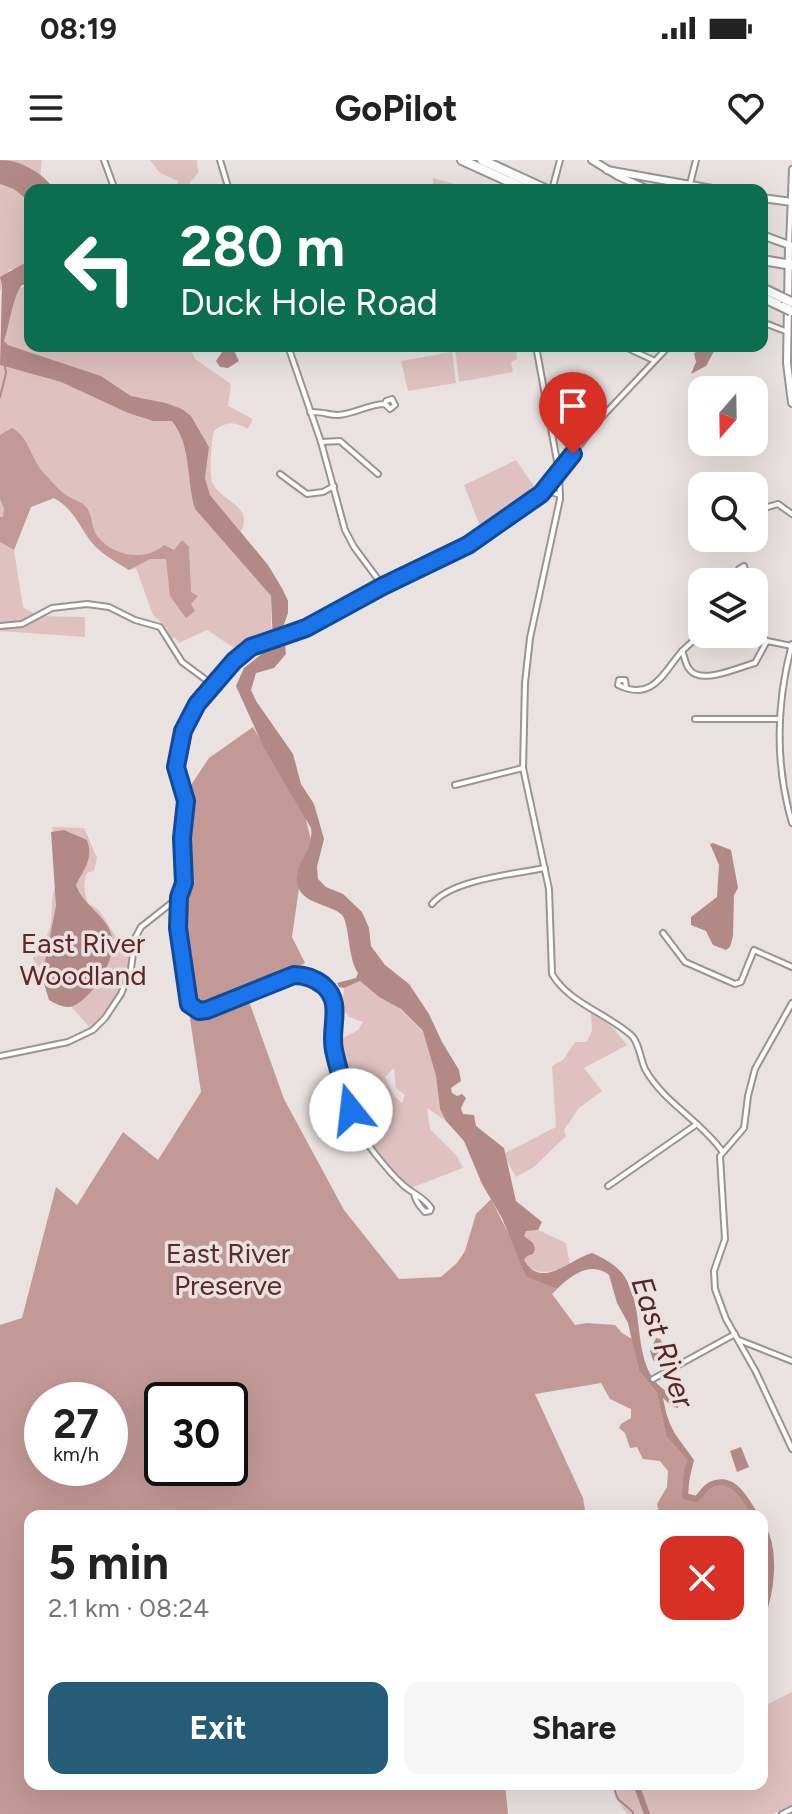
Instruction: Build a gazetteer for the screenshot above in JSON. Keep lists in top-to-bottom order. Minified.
{"water":["East River"],"parks":["East River Woodland","East River Preserve"],"north":"bottom","page":{"status":"08:19","header":"GoPilot","turn":["280 m","Duck Hole Road"],"speed":"27 km/h","limit":"30","heading":["5 min","2.1 km · 08:24"],"buttons":["Exit","Share"]}}
